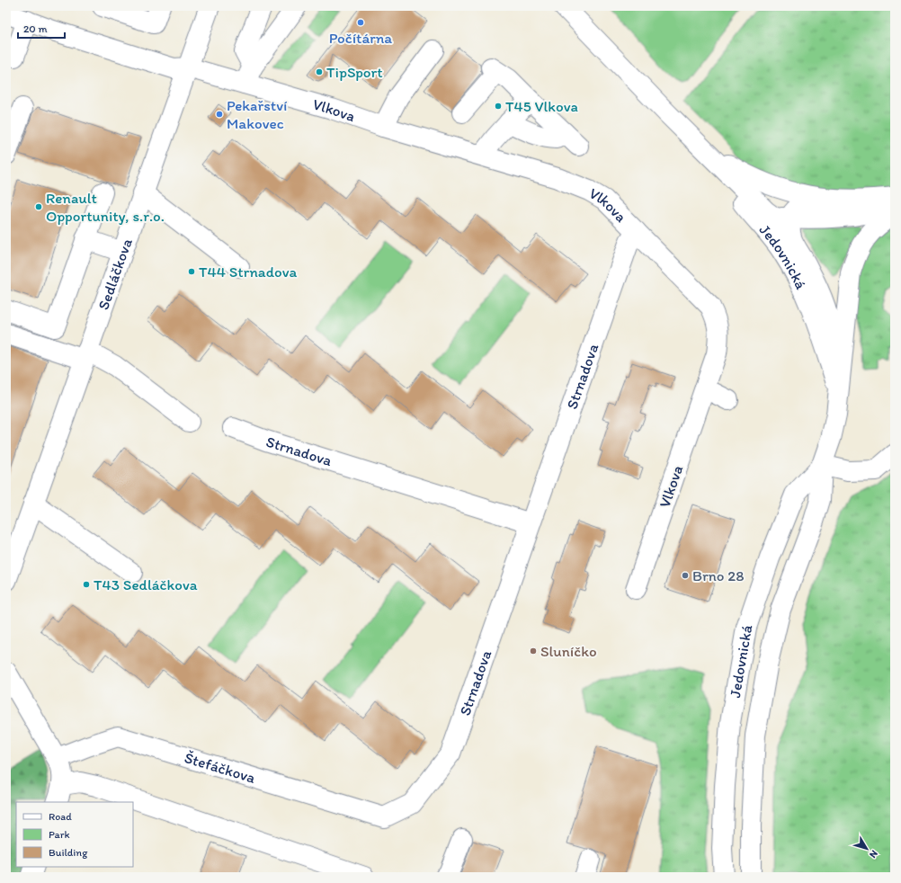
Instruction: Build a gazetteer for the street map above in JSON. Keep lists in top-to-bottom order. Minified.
{"streets":{"street":["Vlkova","Jedovnická","Sedláčkova","Strnadova","Štefáčkova"]},"crossings":[["Vlkova","Sedláčkova"],["Vlkova","Strnadova"],["Strnadova","Štefáčkova"]],"places":["Počítárna","TipSport","T45 Vlkova","Pekařství Makovec","Renault Opportunity, s.r.o.","T44 Strnadova","Brno 28","T43 Sedláčkova","Sluníčko"],"legend":["Road","Park","Building"],"scale_bar":"20 m","north":"bottom right"}
